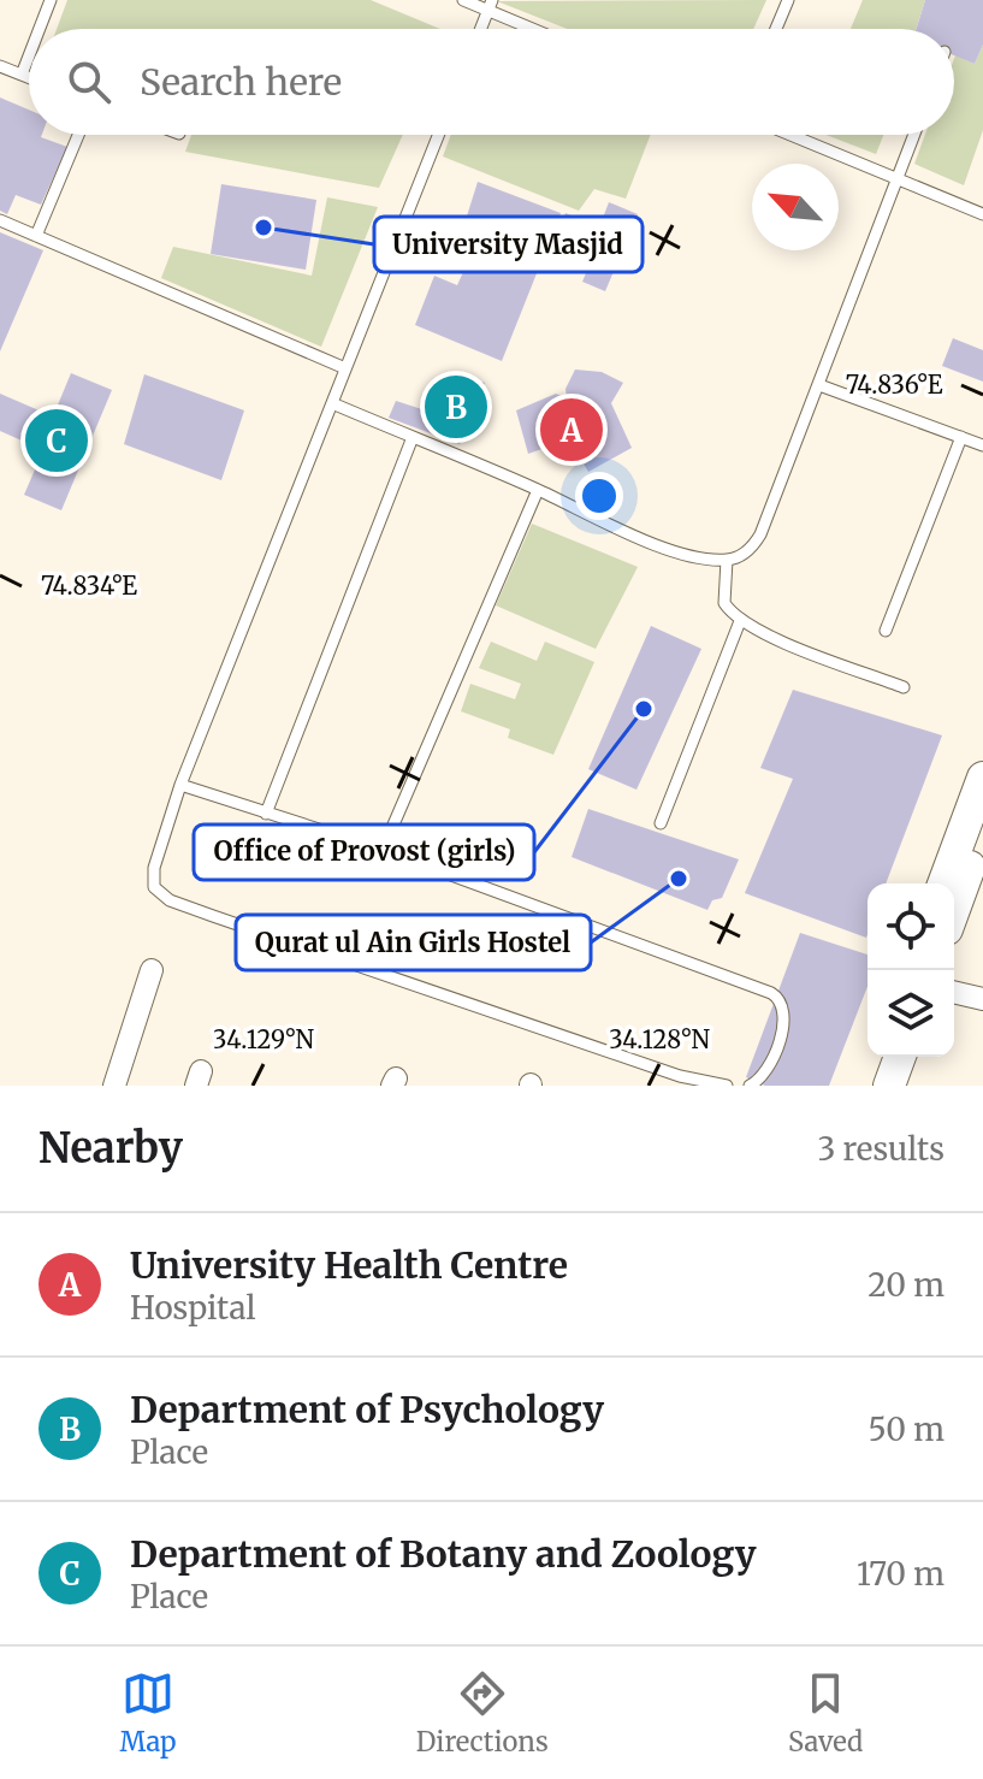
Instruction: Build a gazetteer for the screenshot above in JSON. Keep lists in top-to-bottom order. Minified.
{"places":["University Masjid","Office of Provost (girls)","Qurat ul Ain Girls Hostel"],"north":"top left","page":{"search":"Search here","pins":["B","A","C"],"heading":["Nearby","3 results"],"list":[{"mark":"A","name":"University Health Centre","note":"Hospital","value":"20 m"},{"mark":"B","name":"Department of Psychology","note":"Place","value":"50 m"},{"mark":"C","name":"Department of Botany and Zoology","note":"Place","value":"170 m"}],"nav":["Map","Directions","Saved"]},"coordinates":["74.836°E","74.834°E","34.129°N","34.128°N"]}
